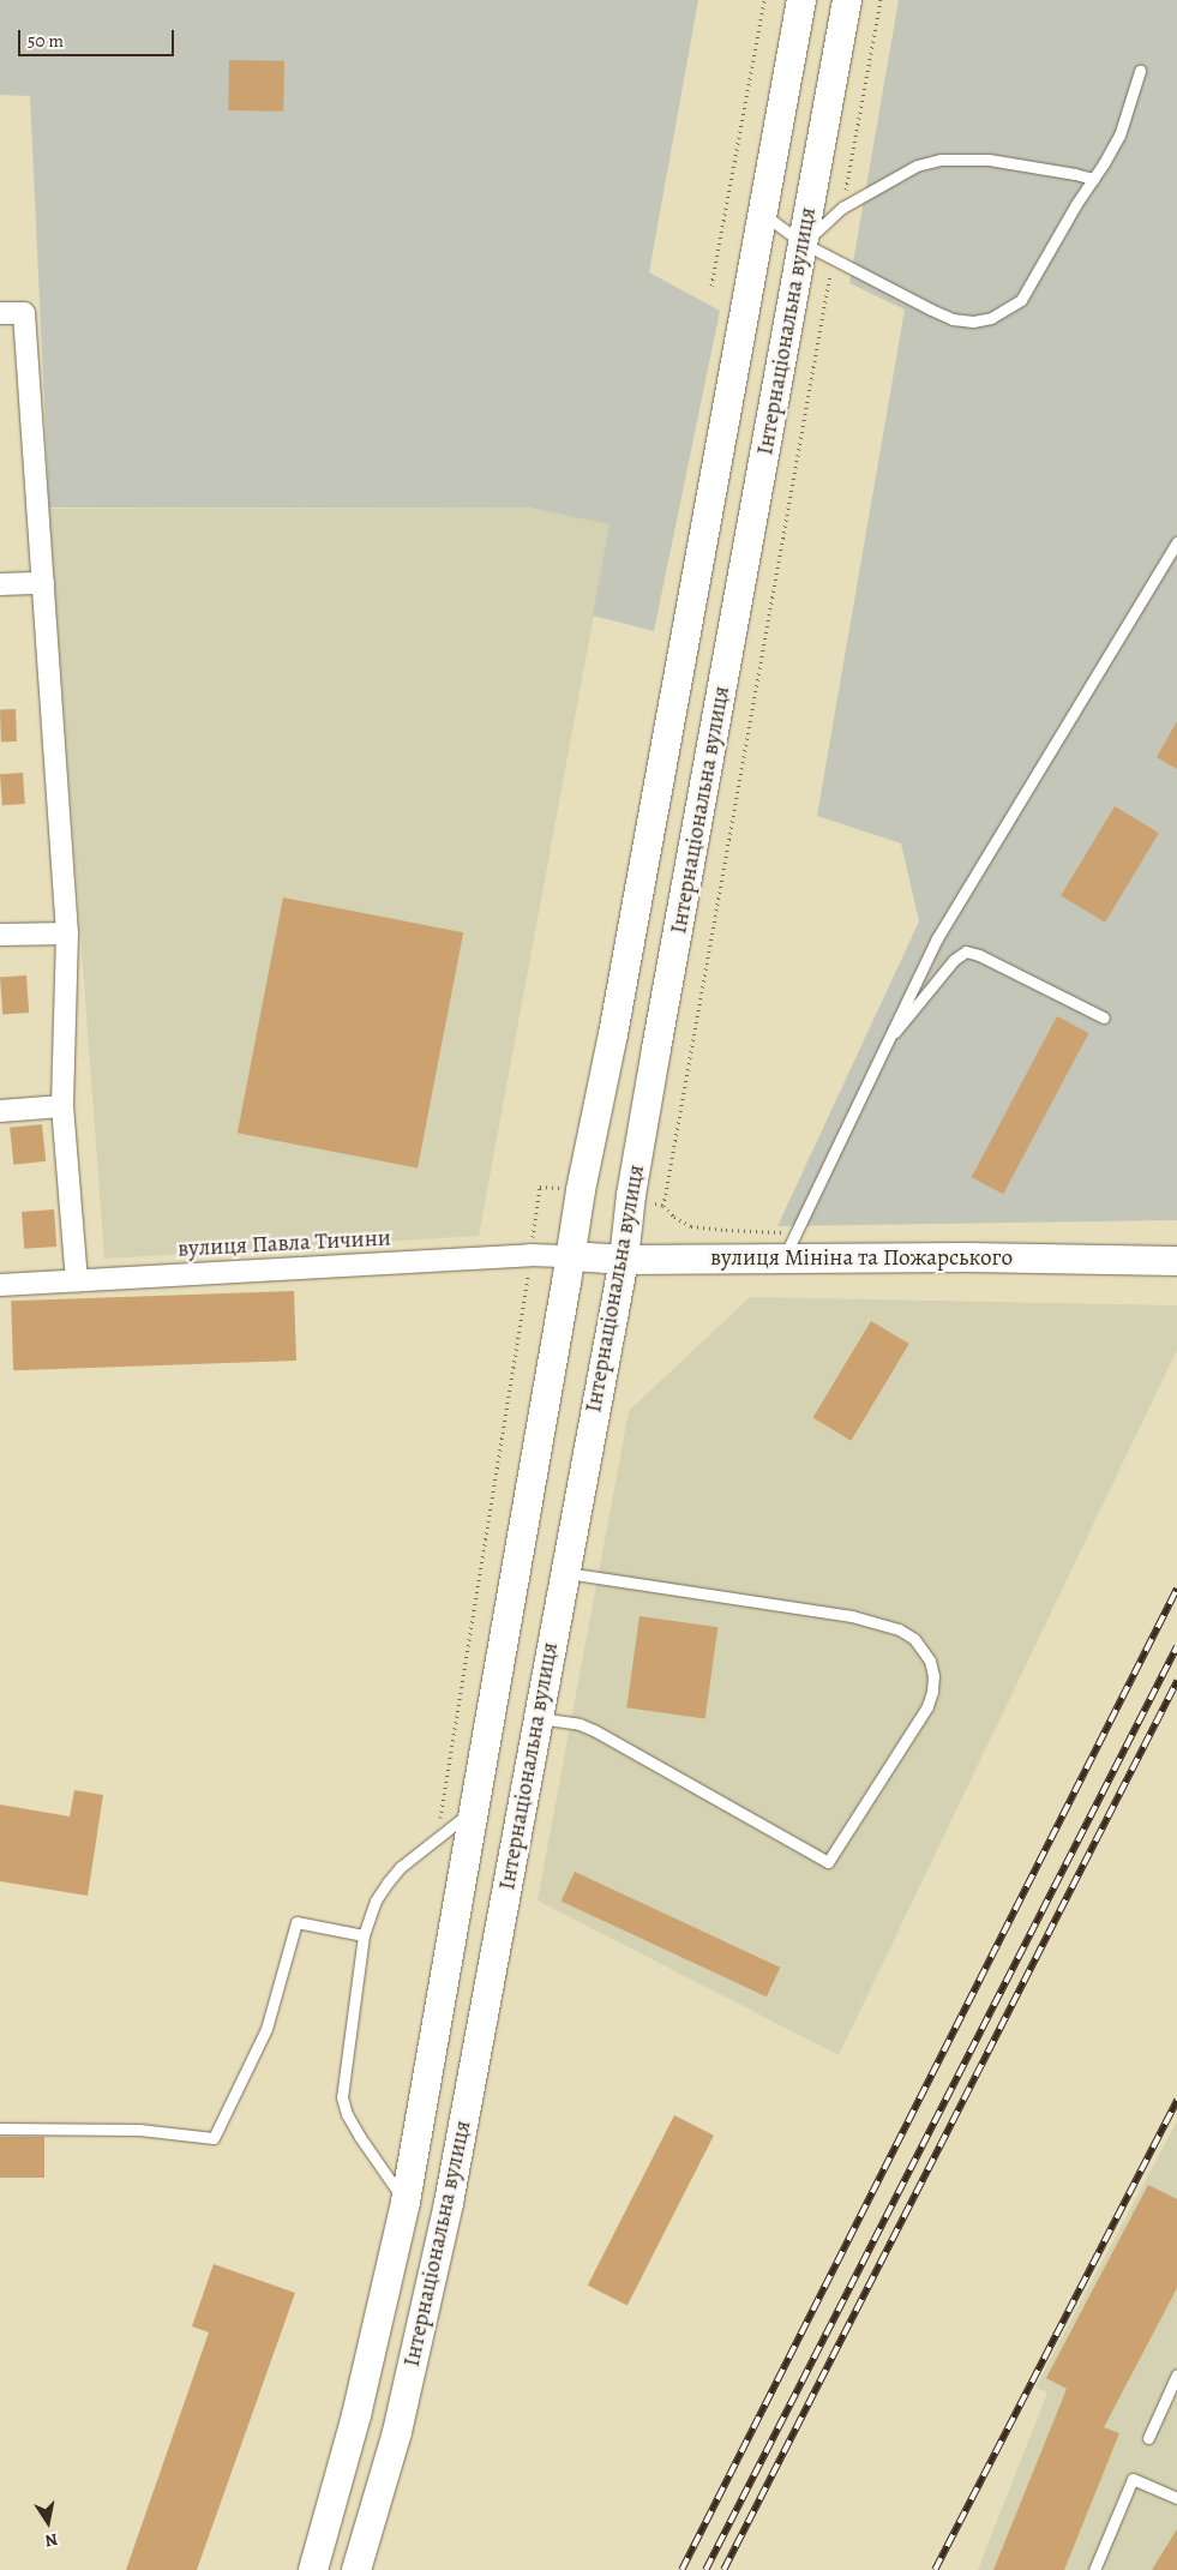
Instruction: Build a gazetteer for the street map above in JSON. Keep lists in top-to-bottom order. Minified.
{"streets":{"main road":["Інтернаціональна вулиця","вулиця Мініна та Пожарського"],"street":["вулиця Павла Тичини"]},"crossings":[["Інтернаціональна вулиця","вулиця Павла Тичини"],["Інтернаціональна вулиця","вулиця Мініна та Пожарського"],["вулиця Павла Тичини","вулиця Мініна та Пожарського"]],"scale_bar":"50 m","north":"bottom"}
